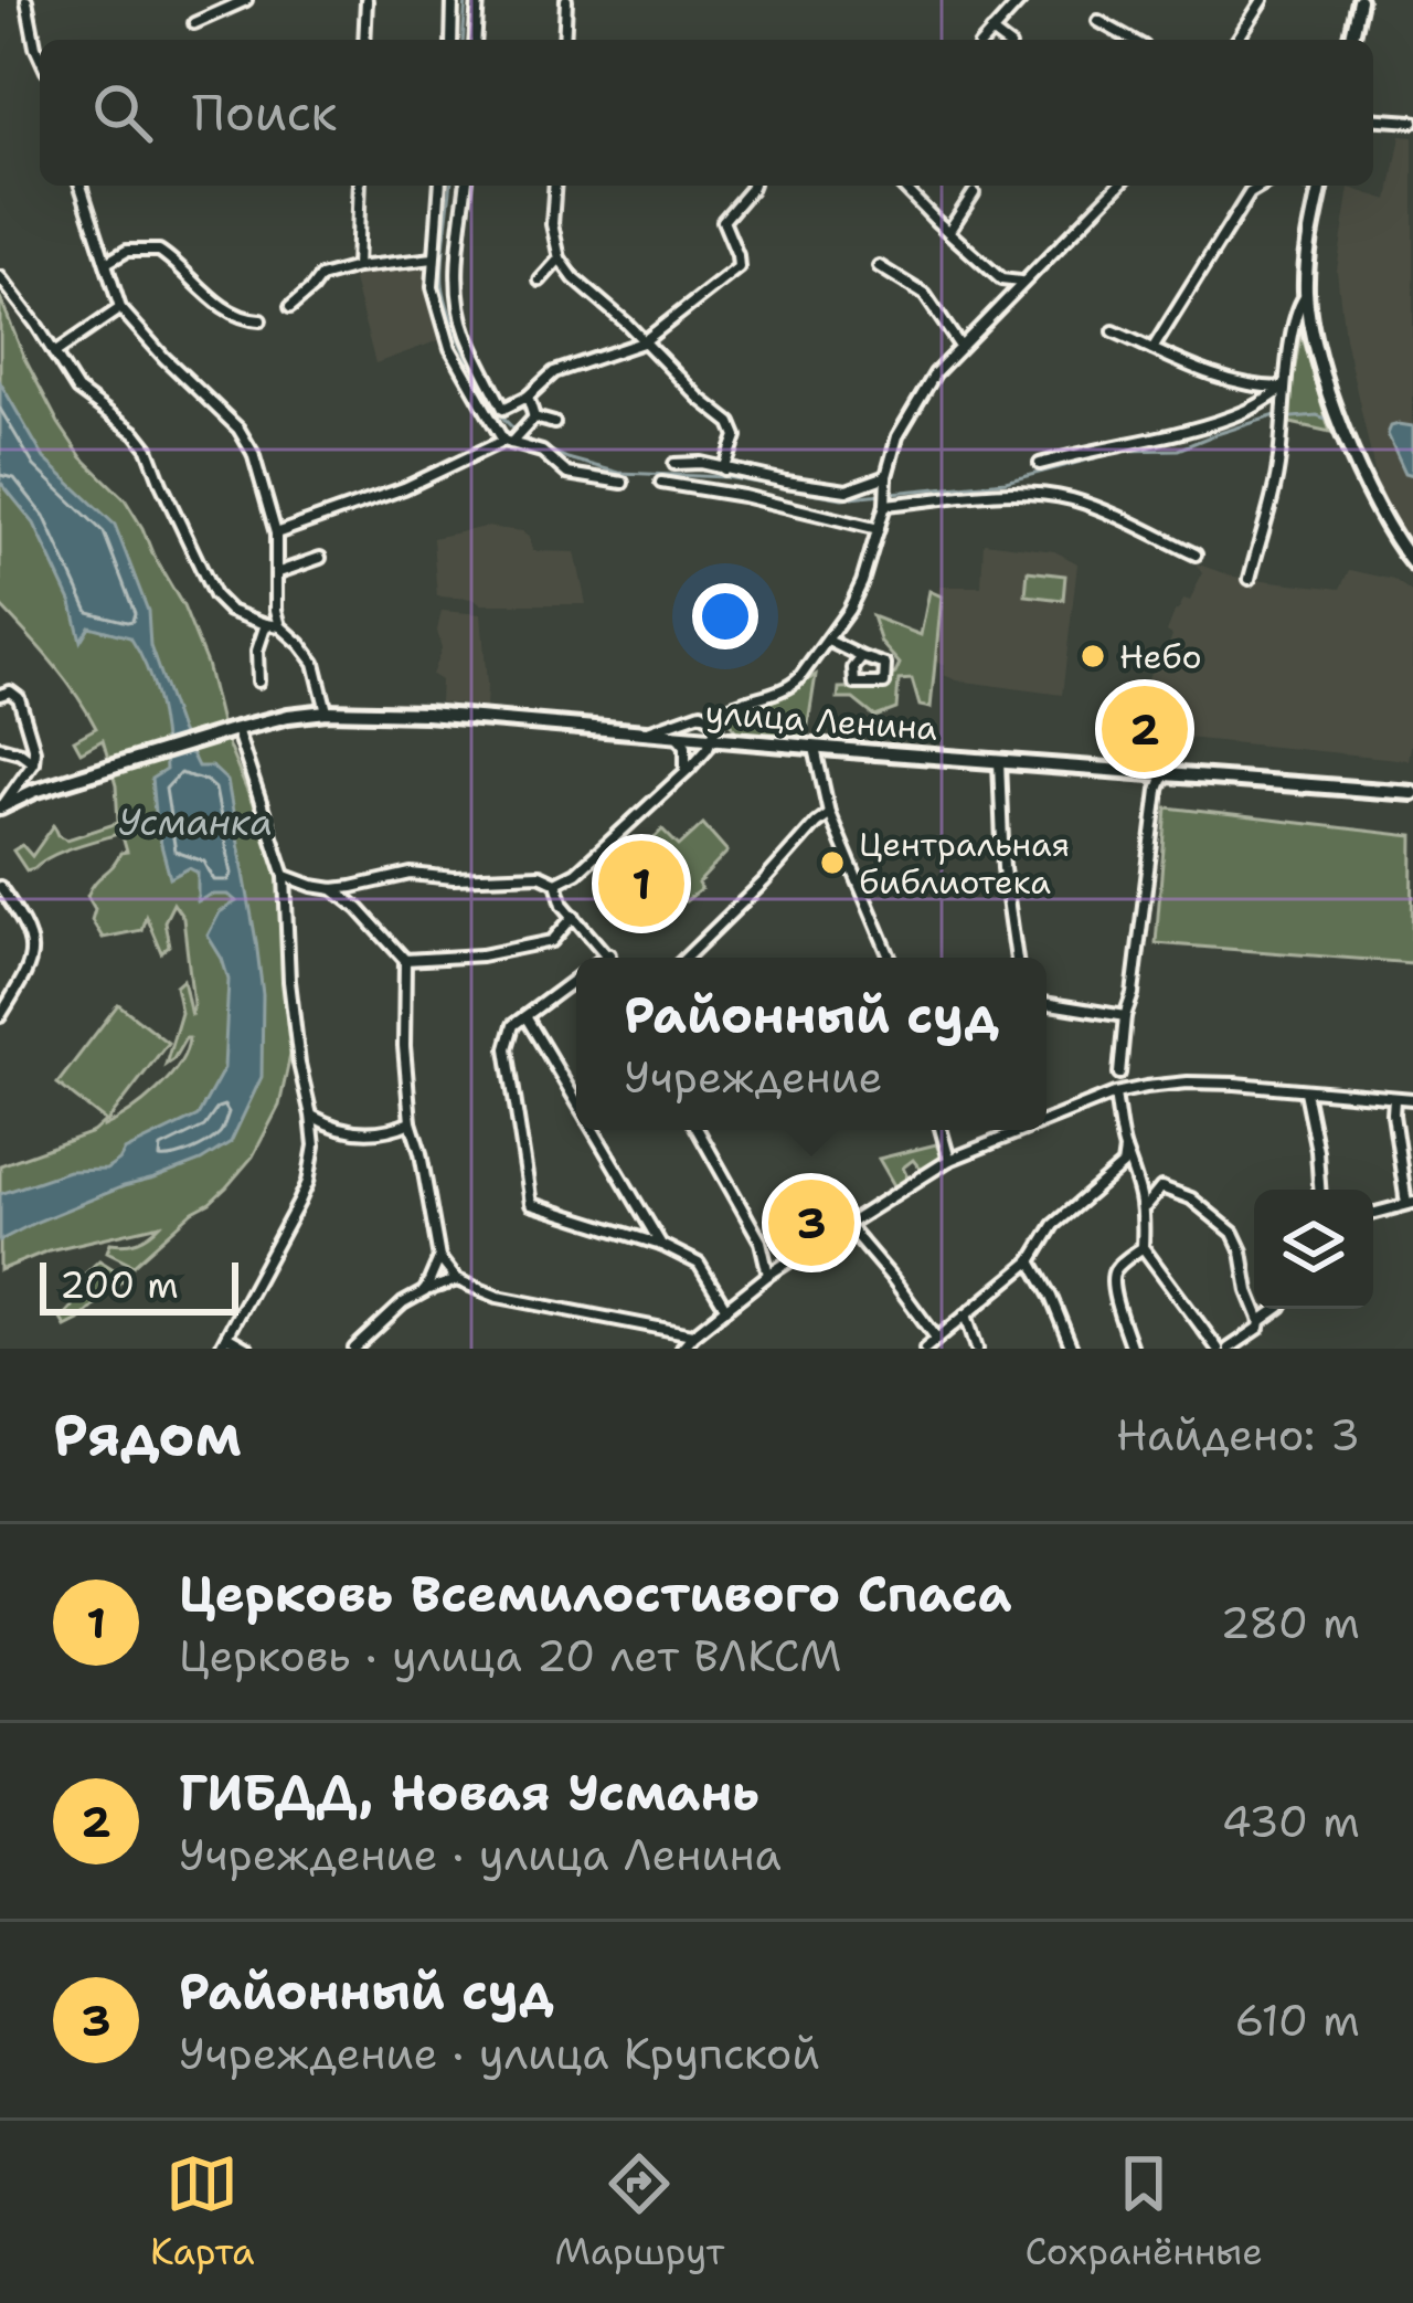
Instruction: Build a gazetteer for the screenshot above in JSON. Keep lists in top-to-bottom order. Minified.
{"streets":{"main road":["улица Ленина"]},"water":["Усманка"],"places":["Небо","Центральная библиотека"],"scale_bar":"200 m","page":{"search":"Поиск","pins":["2","1","3"],"popup":["Районный суд","Учреждение"],"scale":"200 m","heading":["Рядом","Найдено: 3"],"list":[{"mark":"1","name":"Церковь Всемилостивого Спаса","note":"Церковь · улица 20 лет ВЛКСМ","value":"280 m"},{"mark":"2","name":"ГИБДД, Новая Усмань","note":"Учреждение · улица Ленина","value":"430 m"},{"mark":"3","name":"Районный суд","note":"Учреждение · улица Крупской","value":"610 m"}],"nav":["Карта","Маршрут","Сохранённые"]}}
